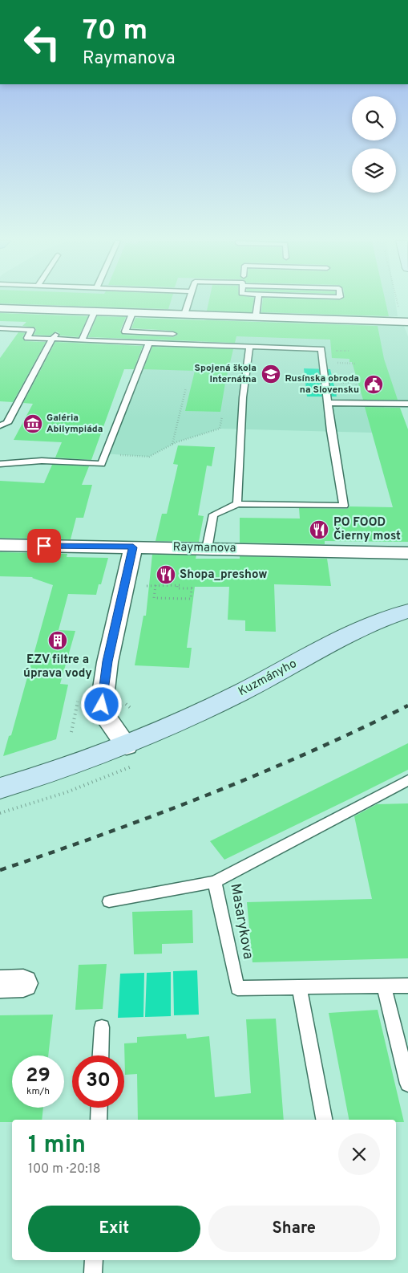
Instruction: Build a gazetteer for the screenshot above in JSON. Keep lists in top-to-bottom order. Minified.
{"streets":{"street":["Raymanova","Kuzmányho"],"lane":["Masarykova"]},"places":{"school or university":["Spojená škola Internátna"],"public building":["Rusínska obroda na Slovensku"],"museum":["Galéria Abilympiáda"],"restaurant":["PO FOOD Čierny most","Shopa_preshow"],"building":["EZV filtre a úprava vody"]},"page":{"turn":["70 m","Raymanova"],"speed":"29 km/h","limit":"30","heading":["1 min","100 m · 20:18"],"buttons":["Exit","Share"]}}
